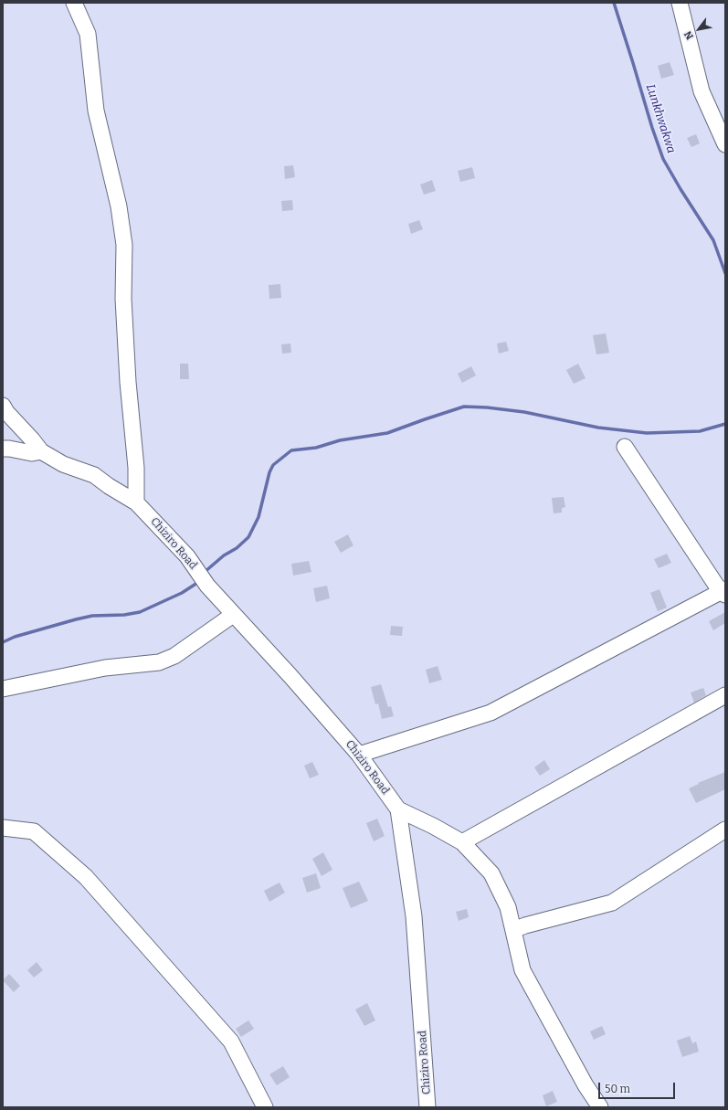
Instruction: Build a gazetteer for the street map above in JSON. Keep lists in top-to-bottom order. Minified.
{"streets":{"street":["Chiziro Road"]},"water":["Lunkhwakwa"],"scale_bar":"50 m","north":"bottom left"}
